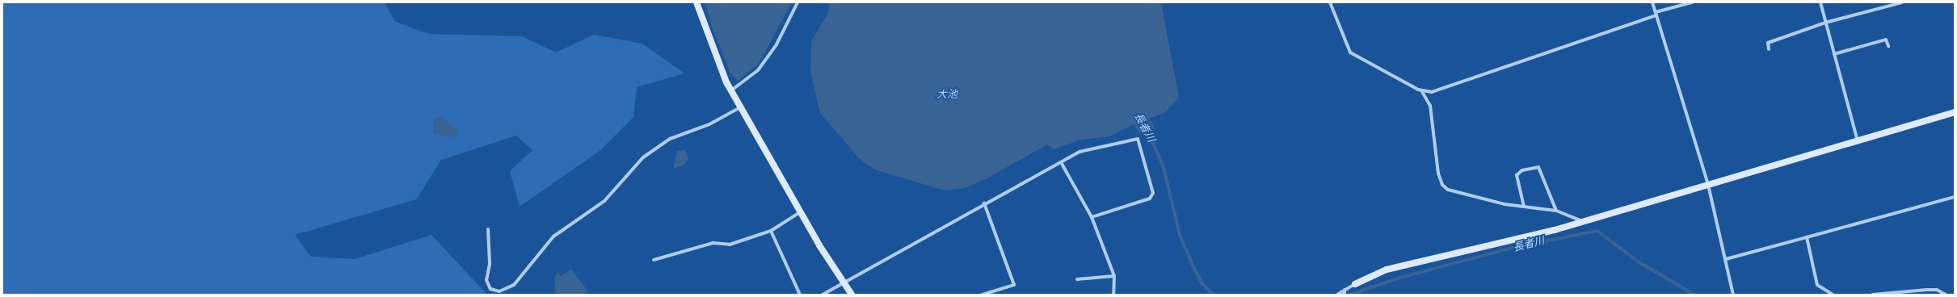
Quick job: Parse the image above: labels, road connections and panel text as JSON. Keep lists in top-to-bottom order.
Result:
{
  "water": ["大池", "長者川"]
}
